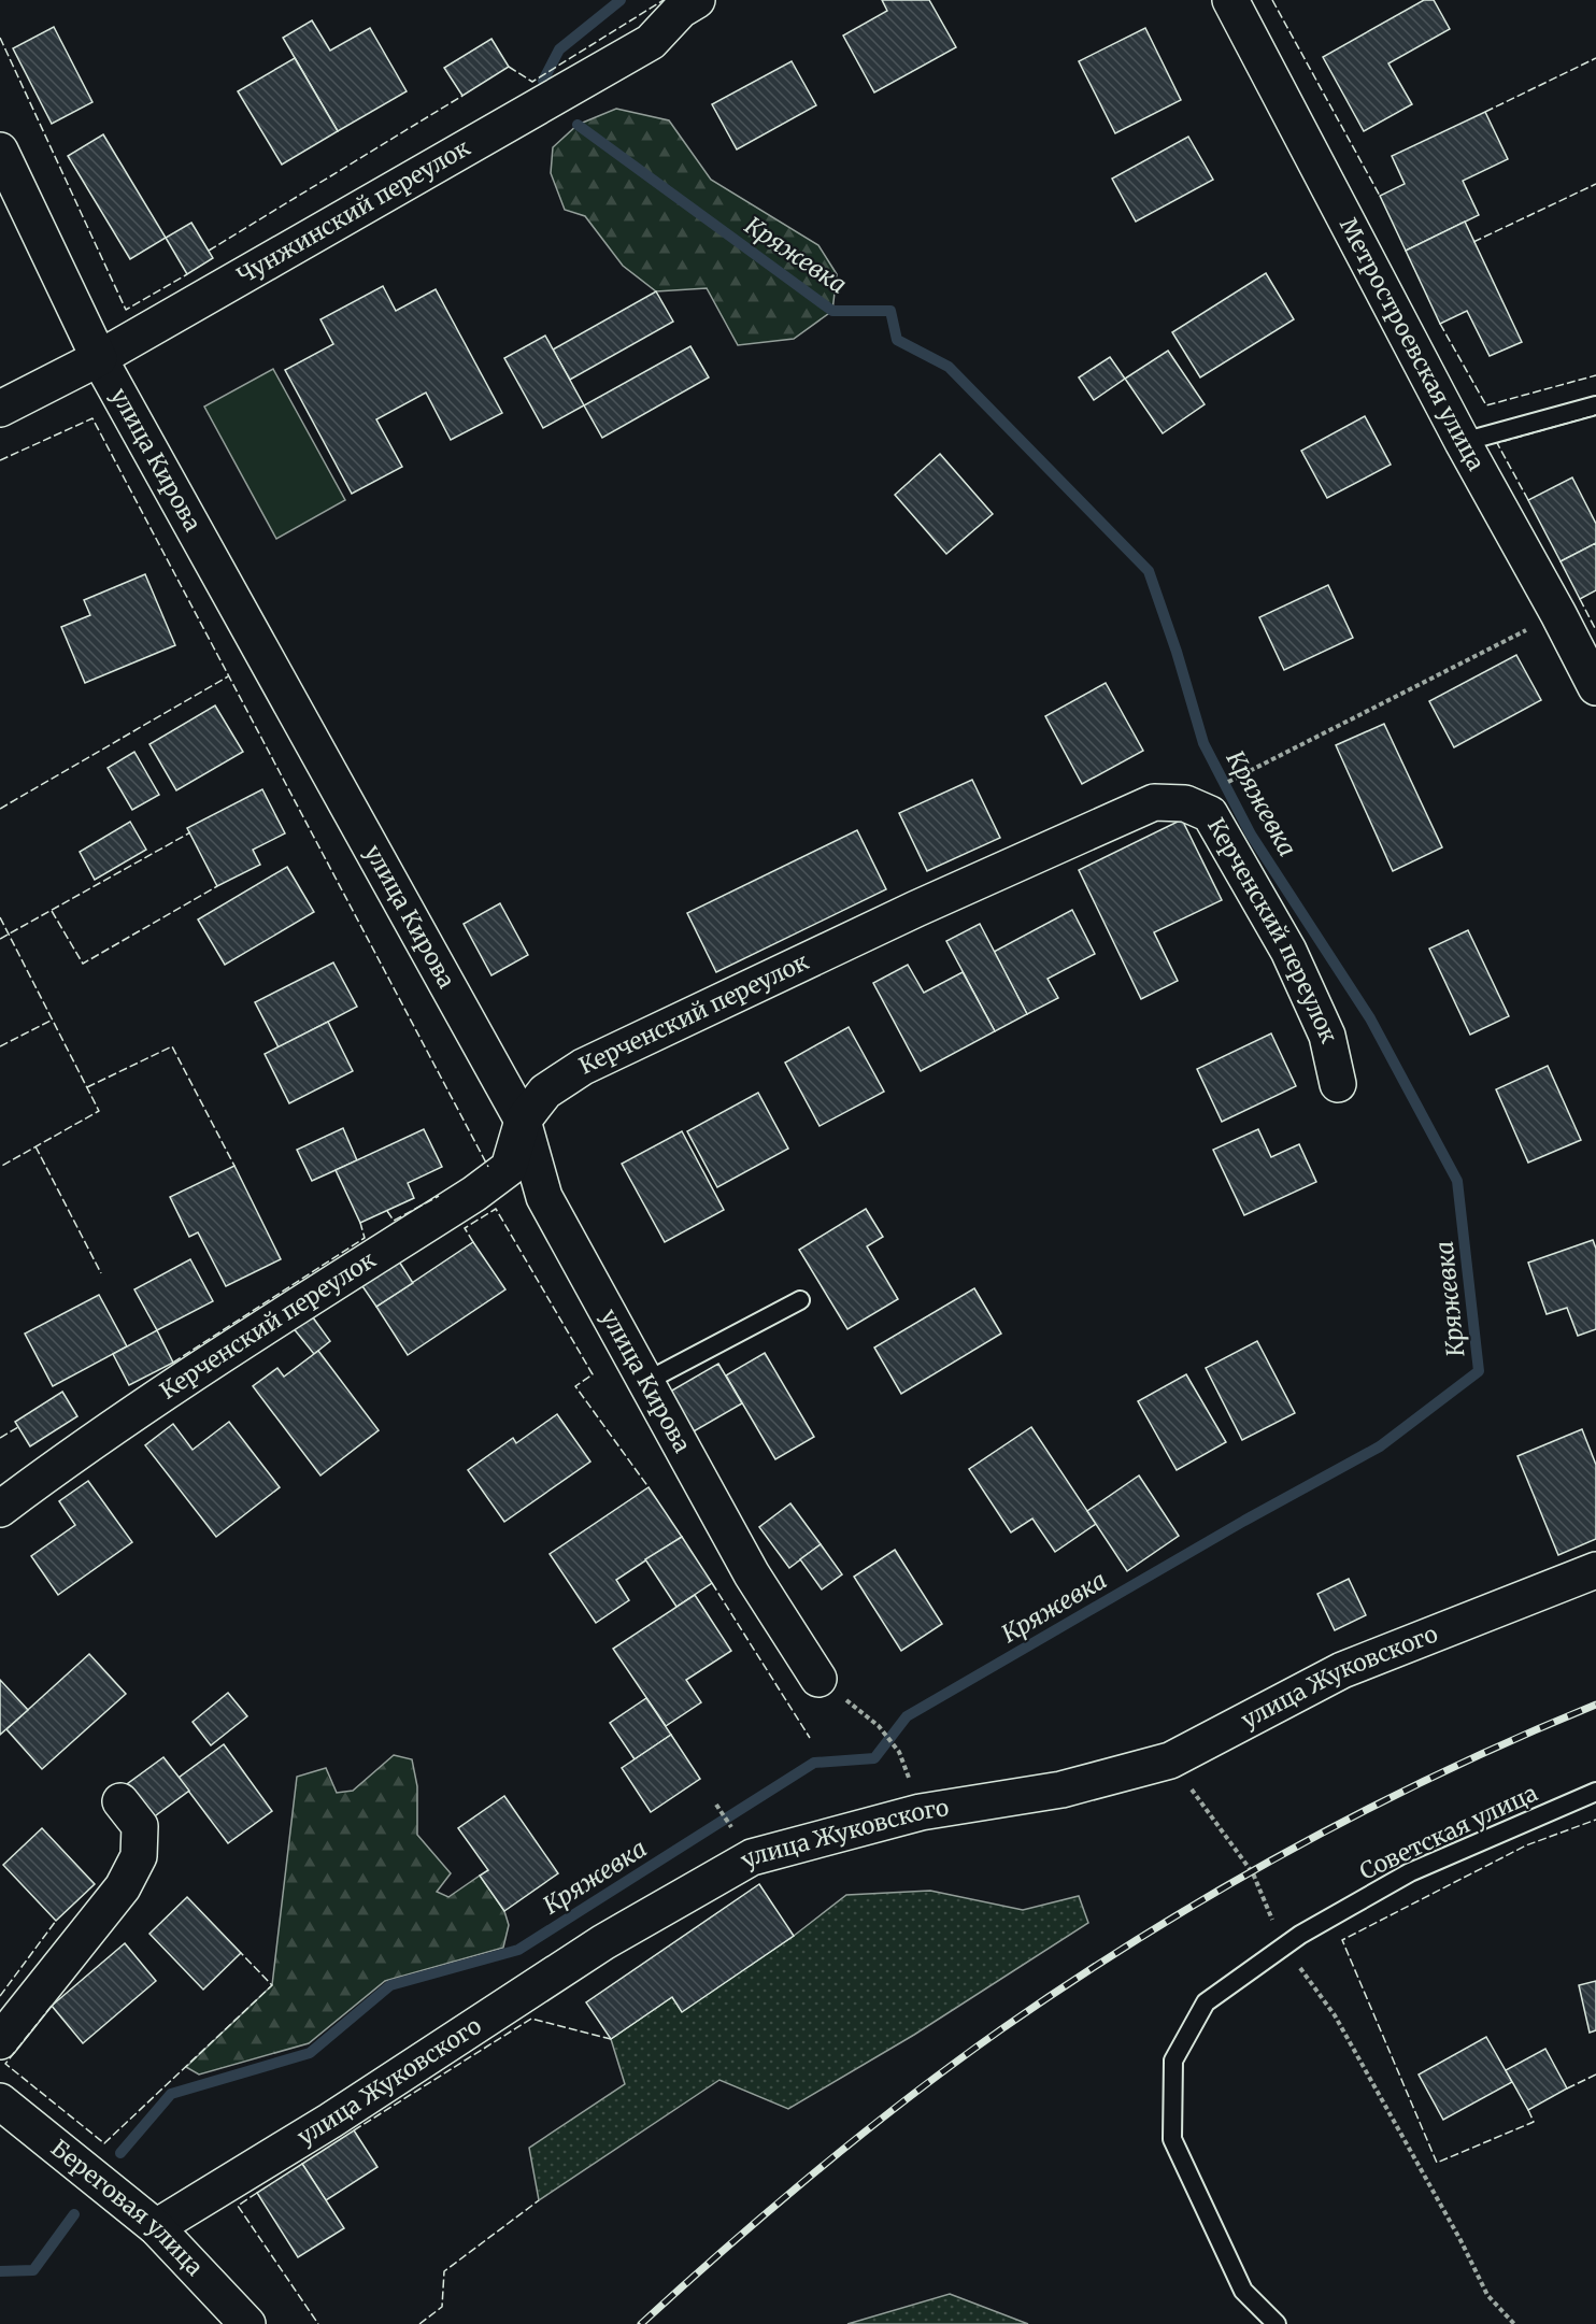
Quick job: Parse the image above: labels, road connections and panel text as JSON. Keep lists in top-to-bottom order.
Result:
{
  "streets": {
    "street": [
      "Чунжинский переулок",
      "Метростроевская улица",
      "улица Кирова",
      "Керченский переулок",
      "улица Жуковского",
      "Береговая улица"
    ],
    "lane": ["Советская улица"]
  },
  "crossings": [
    ["Чунжинский переулок", "улица Кирова"],
    ["улица Кирова", "Керченский переулок"],
    ["улица Жуковского", "Береговая улица"]
  ],
  "water": ["Кряжевка"]
}
